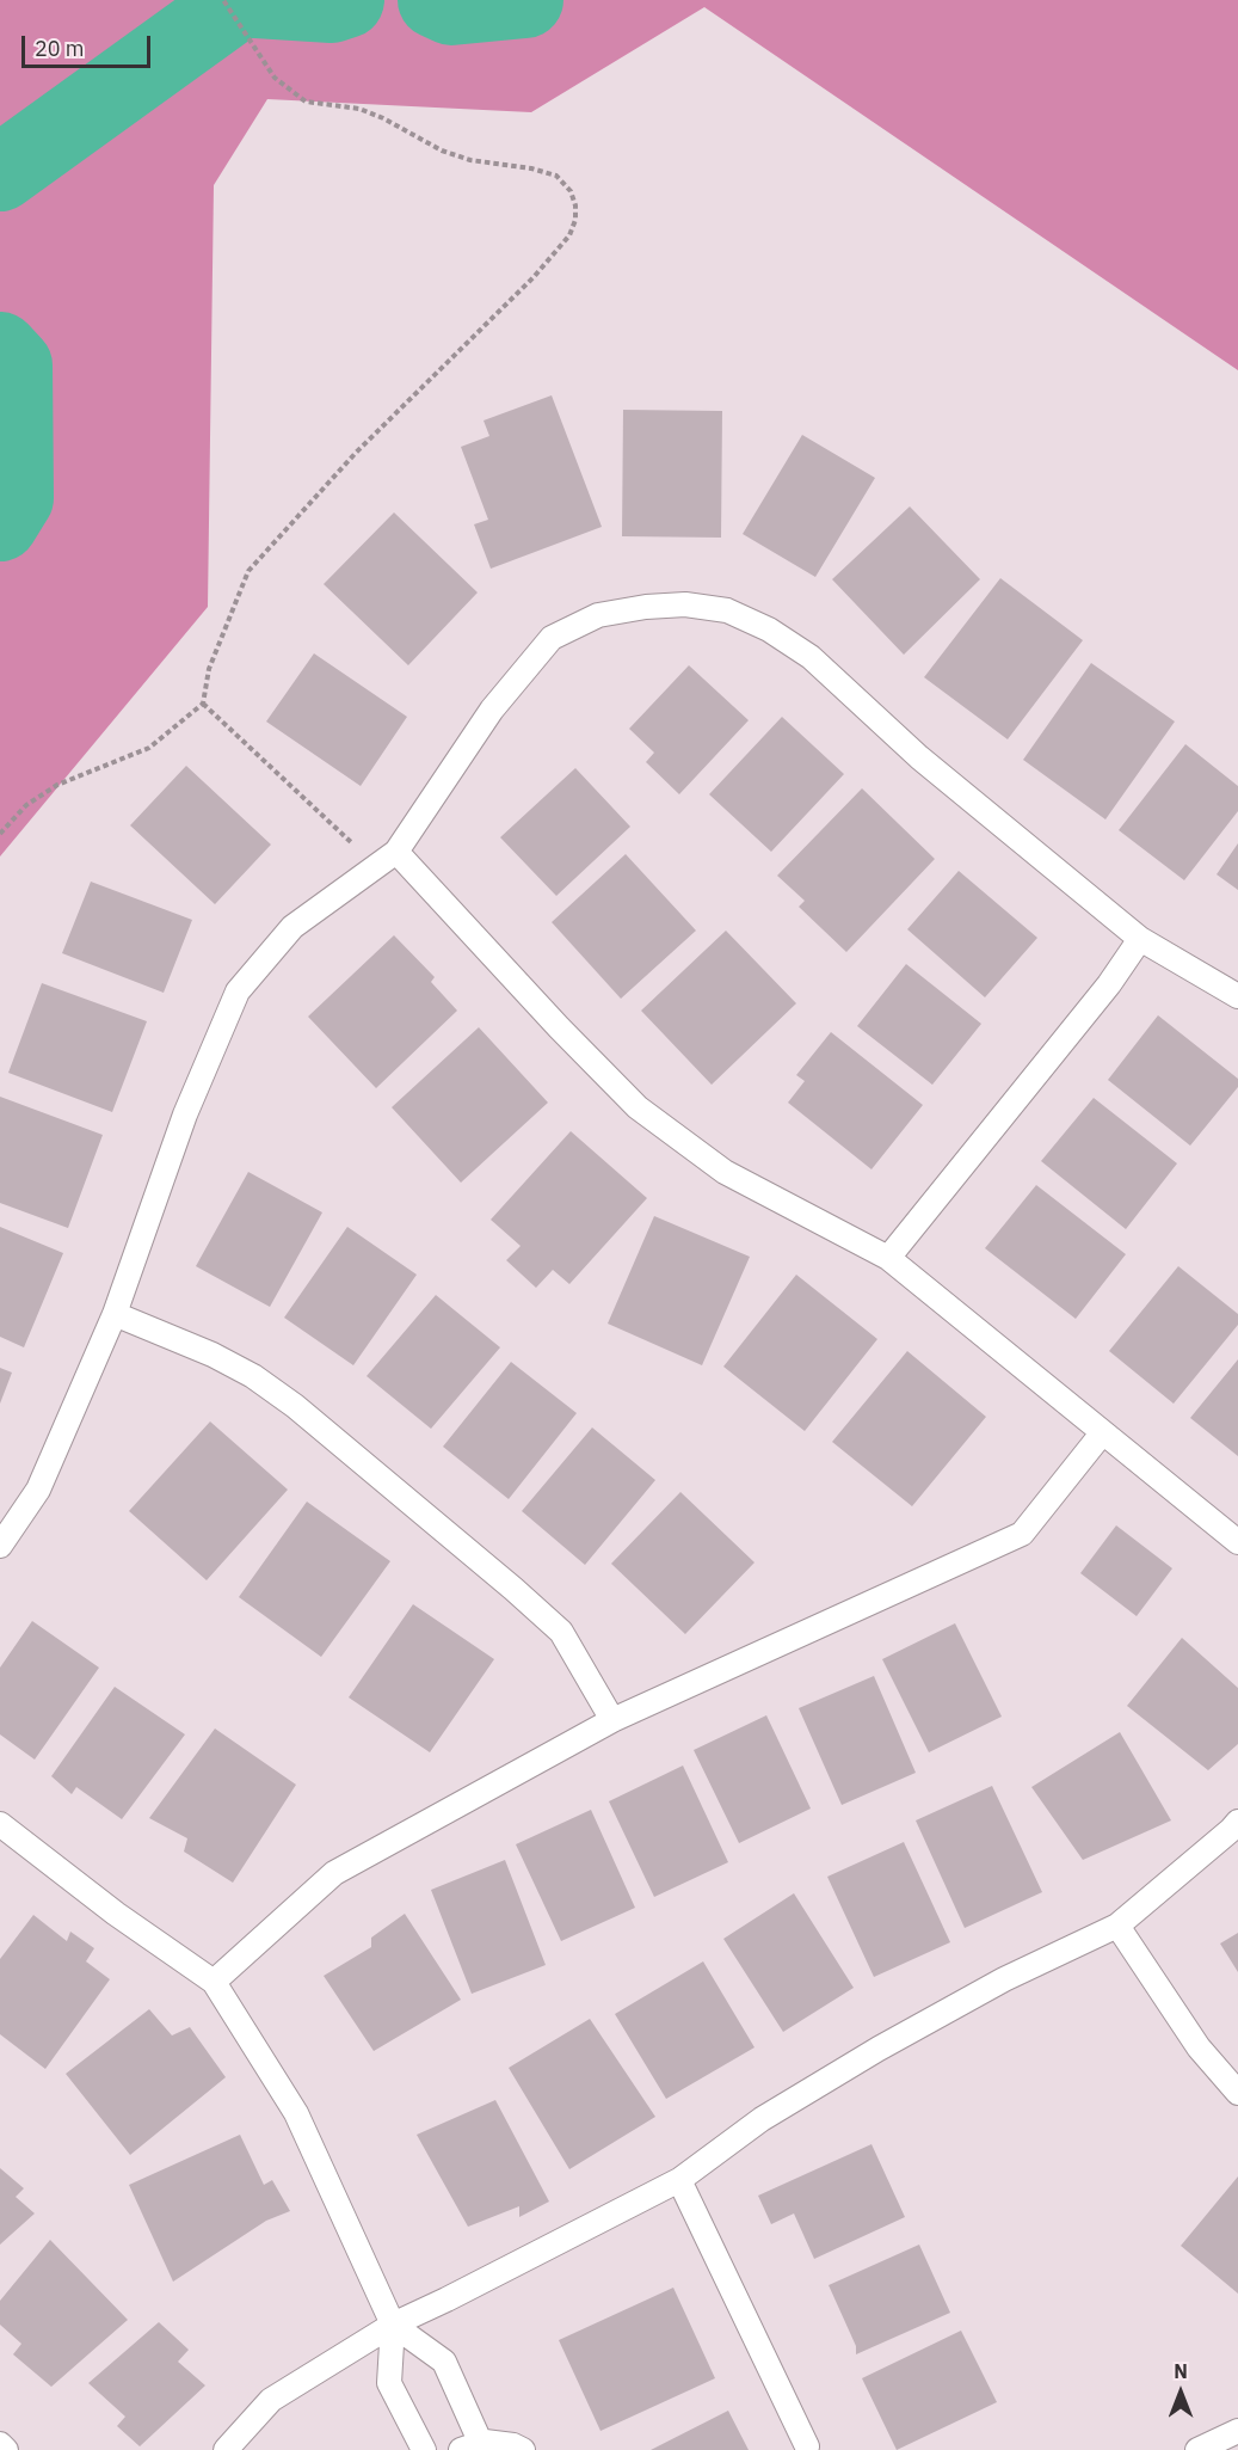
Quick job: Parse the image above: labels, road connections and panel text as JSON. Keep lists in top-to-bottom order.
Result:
{
  "scale_bar": "20 m",
  "north": "top"
}
